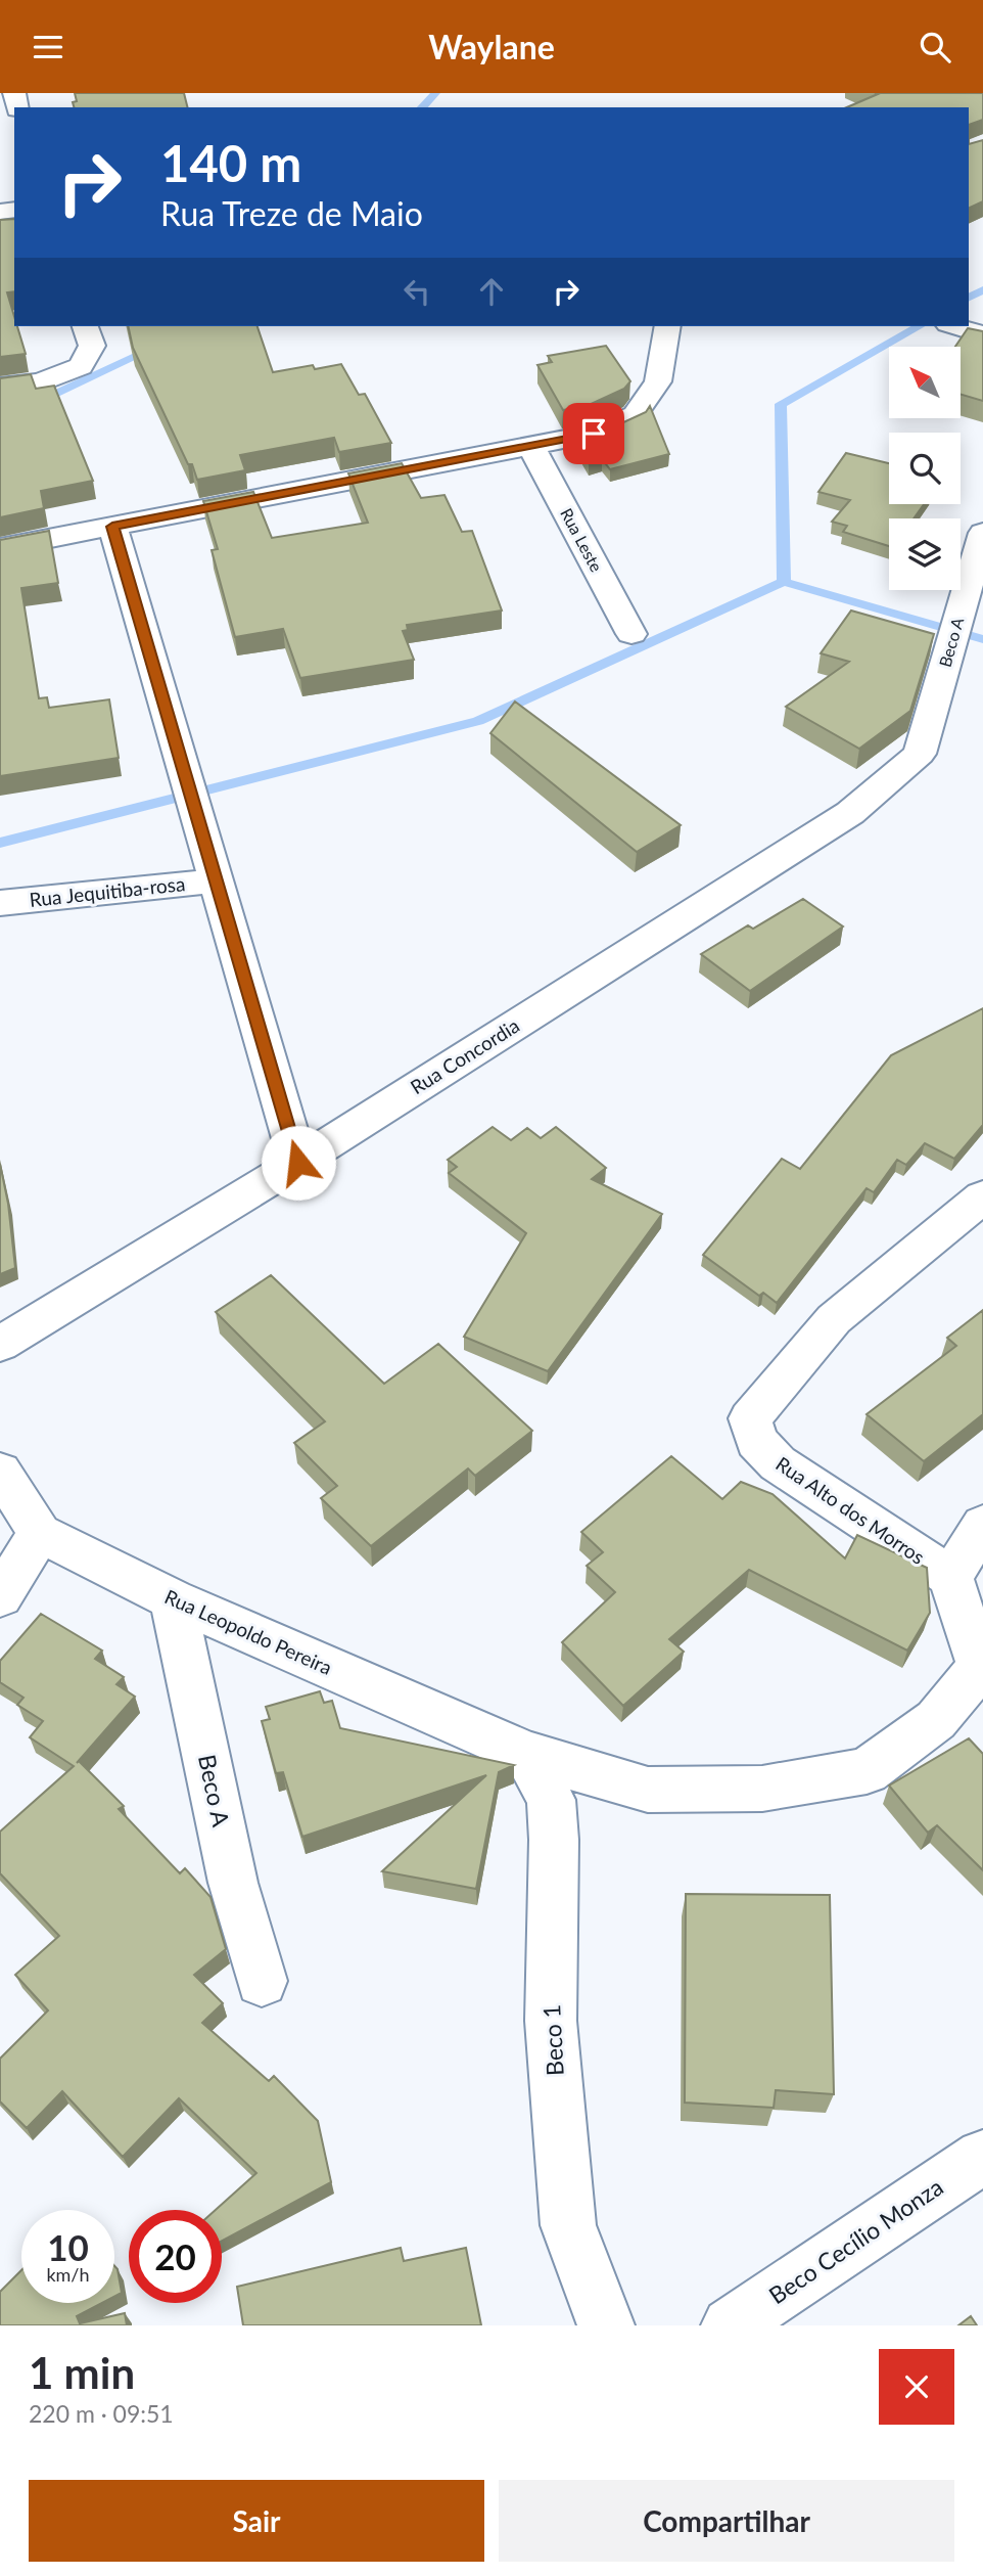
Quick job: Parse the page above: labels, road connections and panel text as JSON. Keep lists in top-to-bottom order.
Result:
{
  "streets": {
    "street": [
      "Rua Leste",
      "Beco A",
      "Rua Jequitiba-rosa",
      "Rua Concordia",
      "Rua Alto dos Morros",
      "Rua Leopoldo Pereira",
      "Beco 1",
      "Beco Cecílio Monza"
    ]
  },
  "crossings": [
    ["Beco A", "Rua Concordia"],
    ["Beco A", "Rua Leopoldo Pereira"],
    ["Rua Alto dos Morros", "Rua Leopoldo Pereira"],
    ["Rua Leopoldo Pereira", "Beco 1"]
  ],
  "north": "top left",
  "page": {
    "header": "Waylane",
    "turn": ["140 m", "Rua Treze de Maio"],
    "speed": "10 km/h",
    "limit": "20",
    "heading": ["1 min", "220 m · 09:51"],
    "buttons": ["Sair", "Compartilhar"]
  }
}
